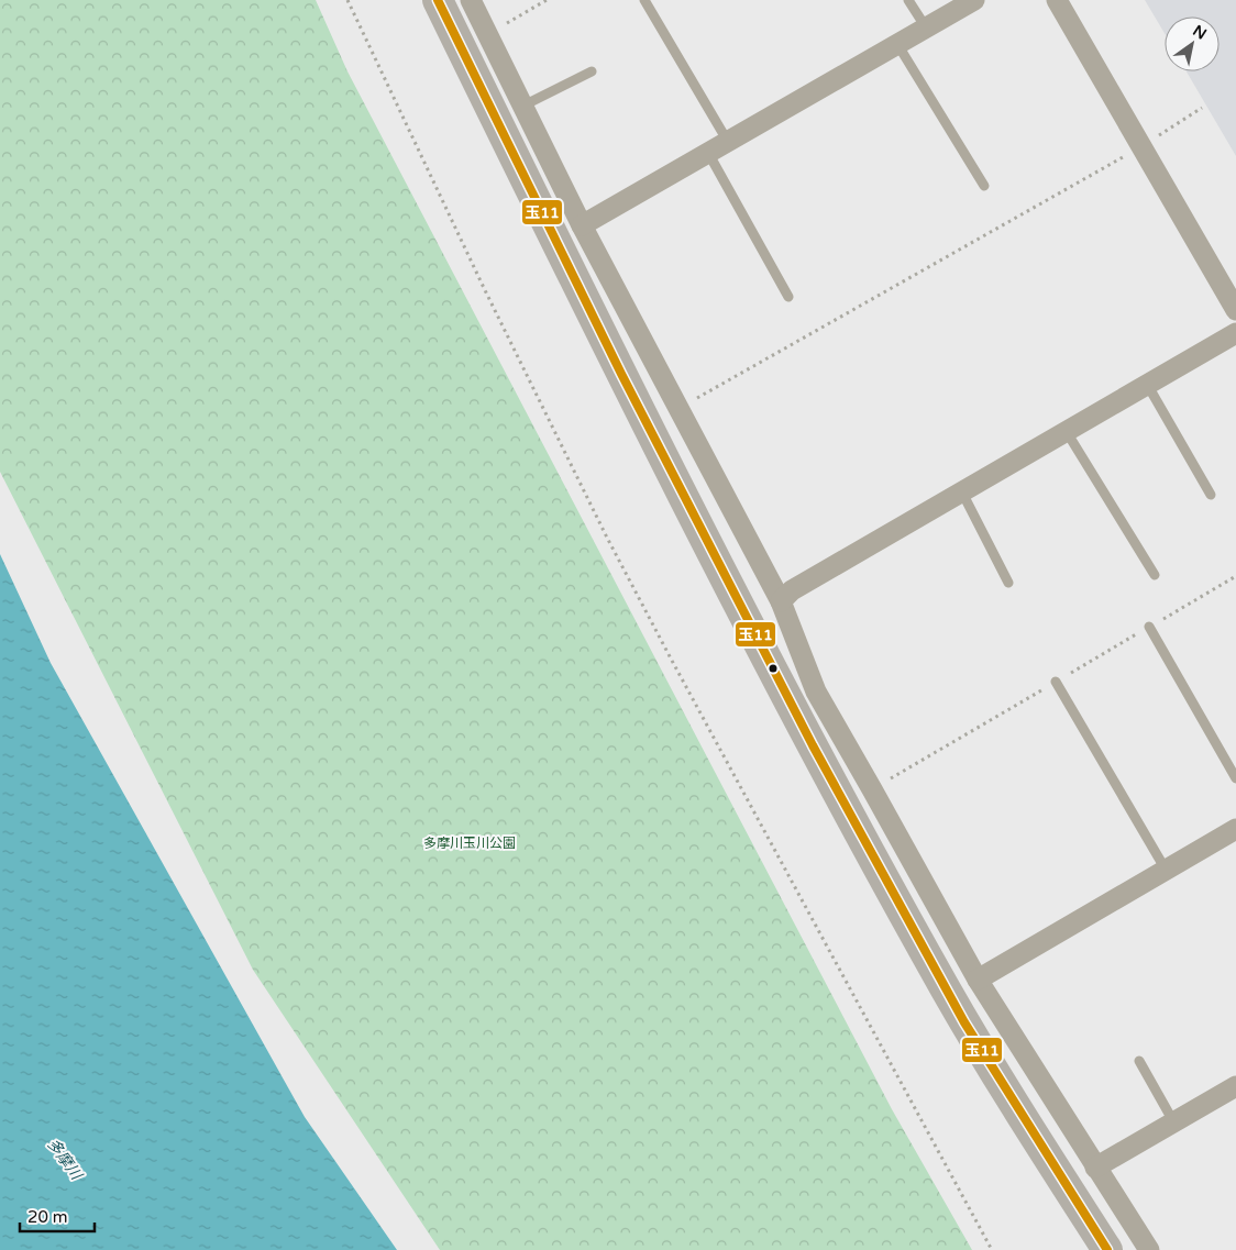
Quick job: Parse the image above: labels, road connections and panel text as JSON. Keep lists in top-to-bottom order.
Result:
{
  "water": ["多摩川"],
  "parks": ["多摩川玉川公園"],
  "lines": ["transit line 玉11"],
  "scale_bar": "20 m",
  "north": "top right"
}
